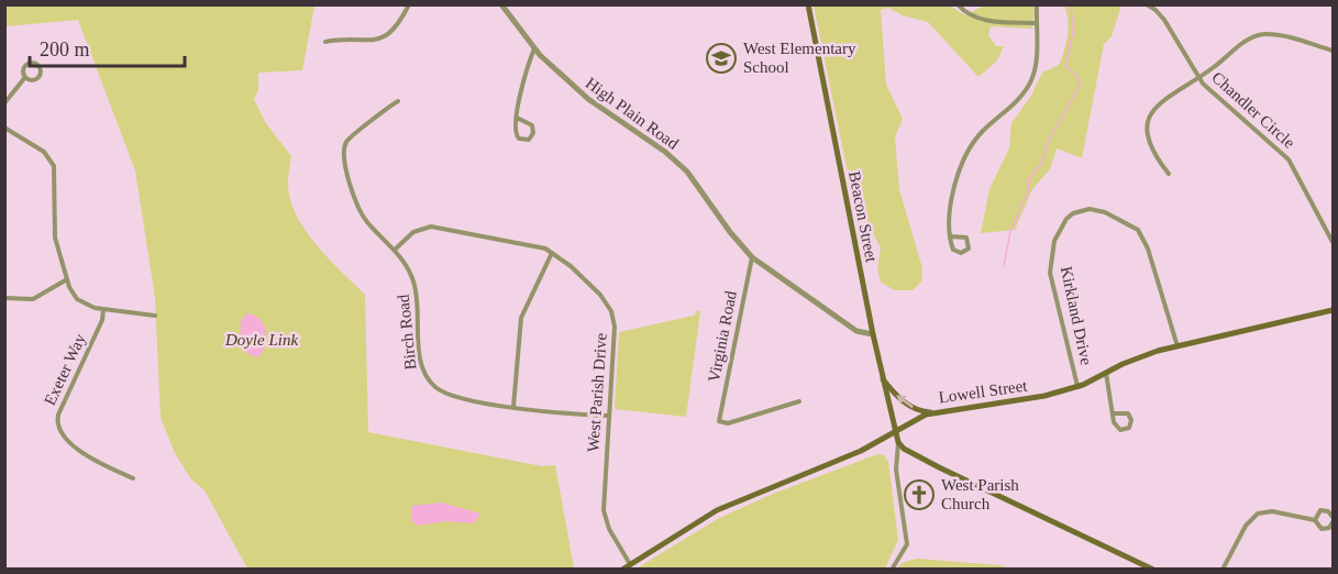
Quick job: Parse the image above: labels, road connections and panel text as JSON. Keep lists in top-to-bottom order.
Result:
{
  "streets": {
    "main road": ["Beacon Street", "Lowell Street"],
    "street": [
      "Chandler Circle",
      "High Plain Road",
      "Kirkland Drive",
      "Birch Road",
      "Virginia Road",
      "Exeter Way",
      "West Parish Drive"
    ]
  },
  "crossings": [
    ["High Plain Road", "Beacon Street"],
    ["High Plain Road", "Virginia Road"],
    ["Beacon Street", "Lowell Street"],
    ["Kirkland Drive", "Lowell Street"],
    ["Birch Road", "West Parish Drive"],
    ["Lowell Street", "West Parish Drive"]
  ],
  "parks": ["Doyle Link"],
  "places": {
    "school or university": ["West Elementary School"],
    "church": ["West Parish Church"]
  },
  "scale_bar": "200 m"
}
